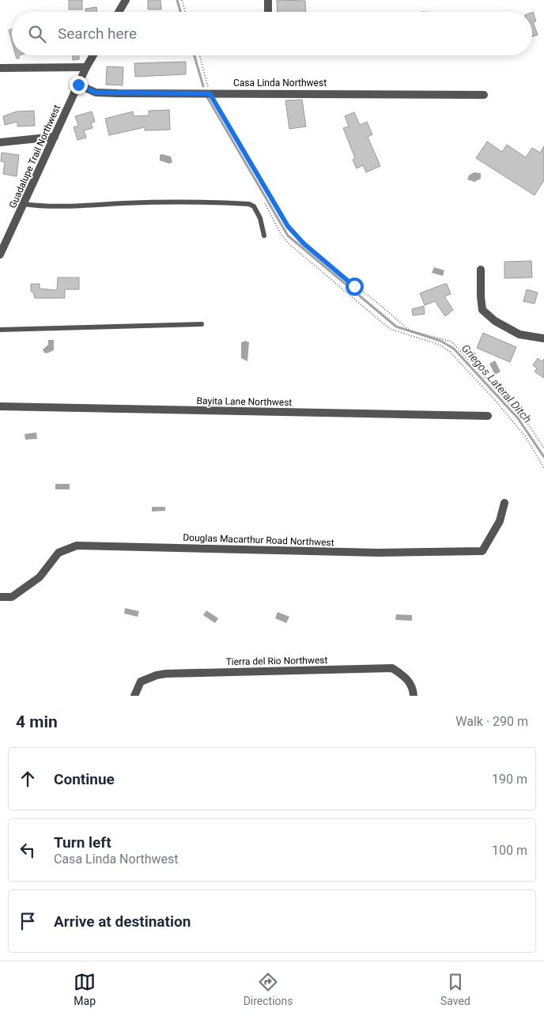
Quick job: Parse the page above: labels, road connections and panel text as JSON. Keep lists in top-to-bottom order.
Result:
{
  "streets": {
    "street": [
      "Casa Linda Northwest",
      "Guadalupe Trail Northwest",
      "Bayita Lane Northwest",
      "Douglas Macarthur Road Northwest",
      "Tierra del Rio Northwest"
    ]
  },
  "crossings": [
    ["Casa Linda Northwest", "Guadalupe Trail Northwest"]
  ],
  "water": ["Griegos Lateral Ditch"],
  "page": {
    "search": "Search here",
    "heading": ["4 min", "Walk · 290 m"],
    "list": [
      ["Continue", "190 m"],
      ["Turn left", "Casa Linda Northwest", "100 m"],
      "Arrive at destination"
    ],
    "nav": ["Map", "Directions", "Saved"]
  }
}
